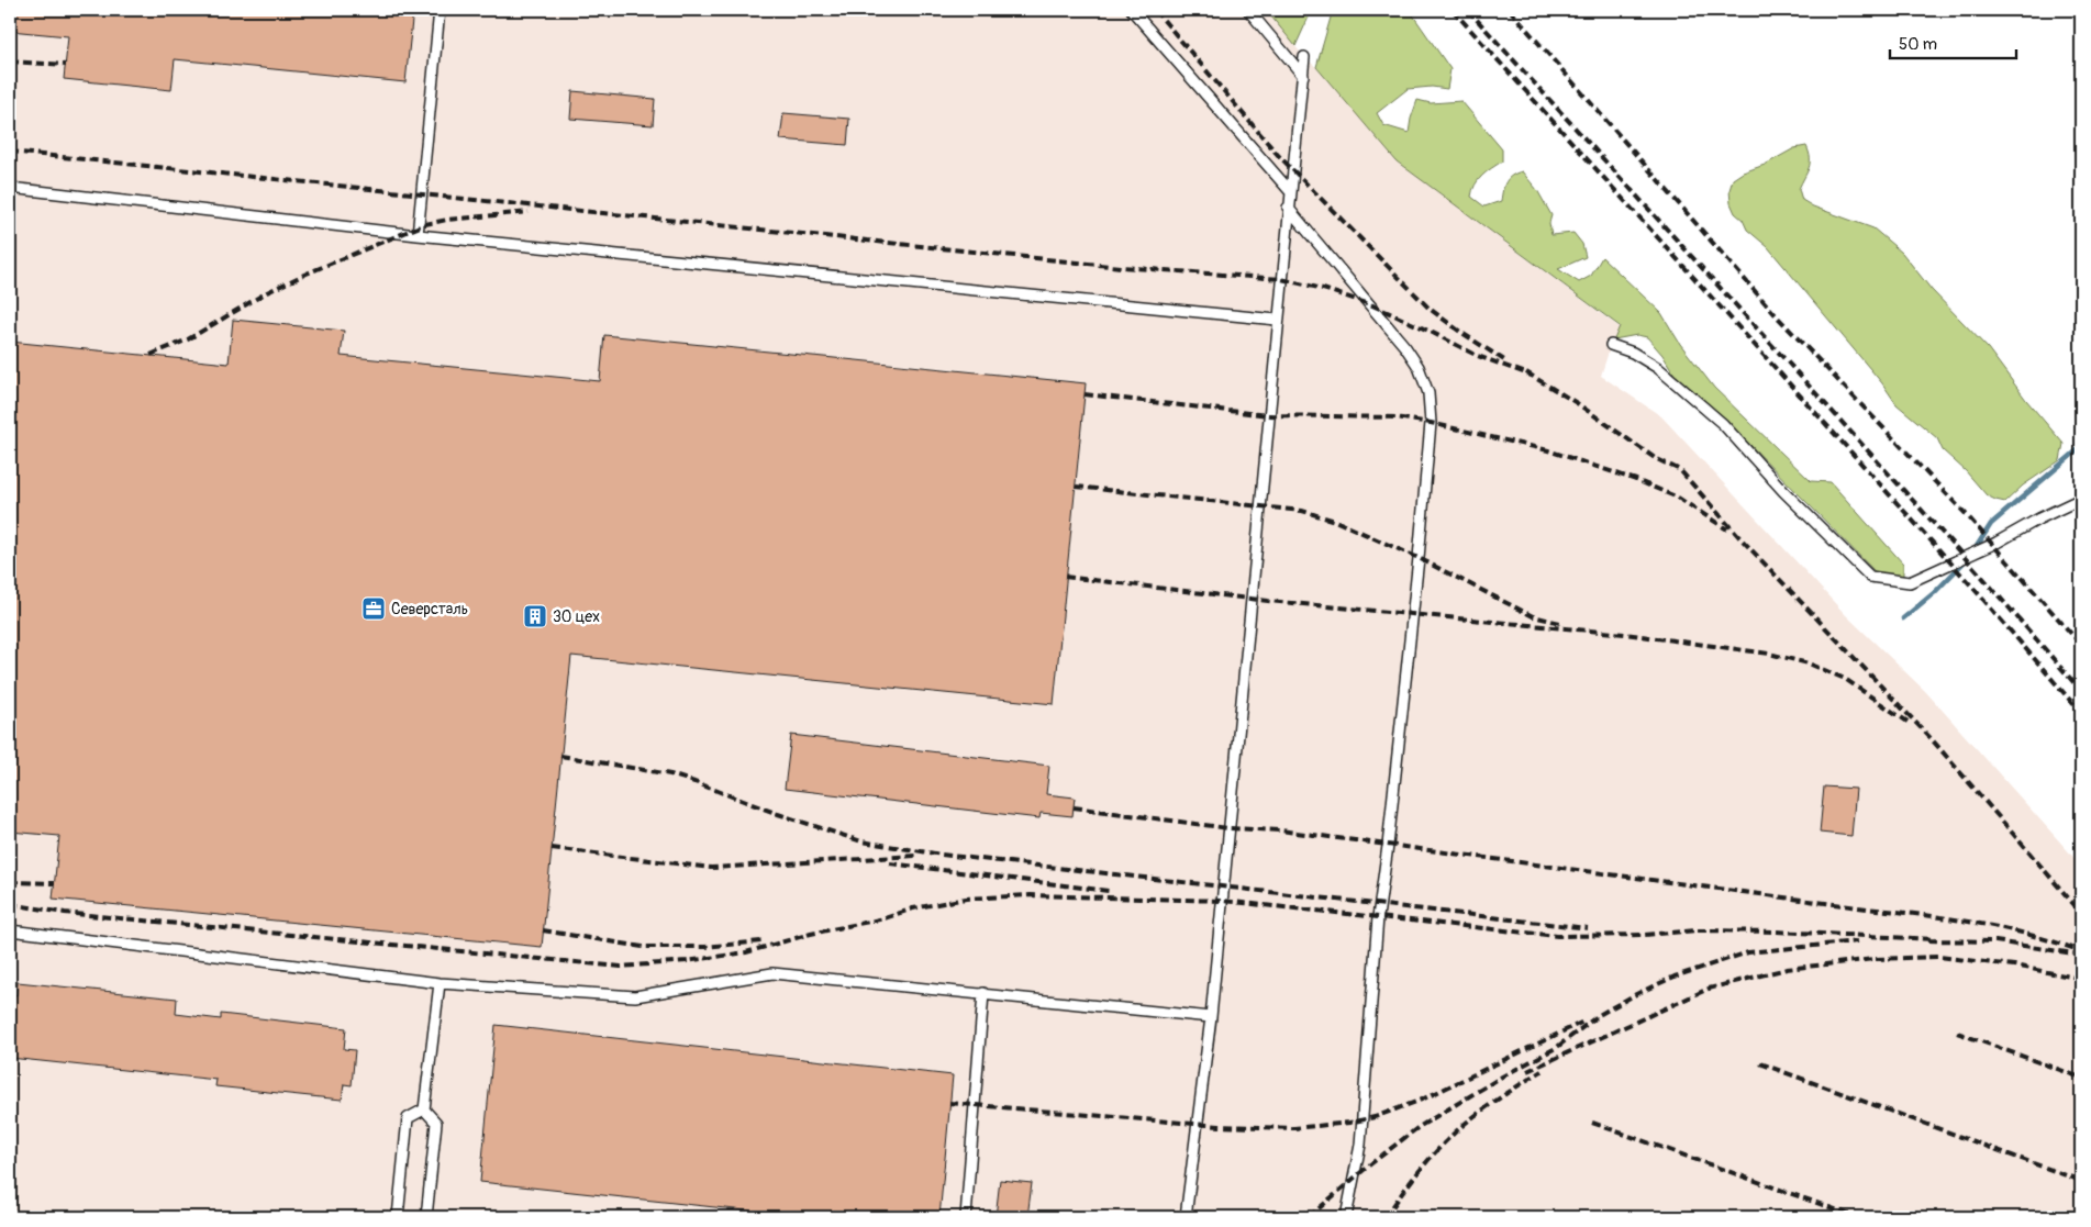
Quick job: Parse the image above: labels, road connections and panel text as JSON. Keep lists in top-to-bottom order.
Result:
{
  "places": {
    "office": ["Северсталь"],
    "building": ["30 цех"]
  },
  "scale_bar": "50 m"
}
